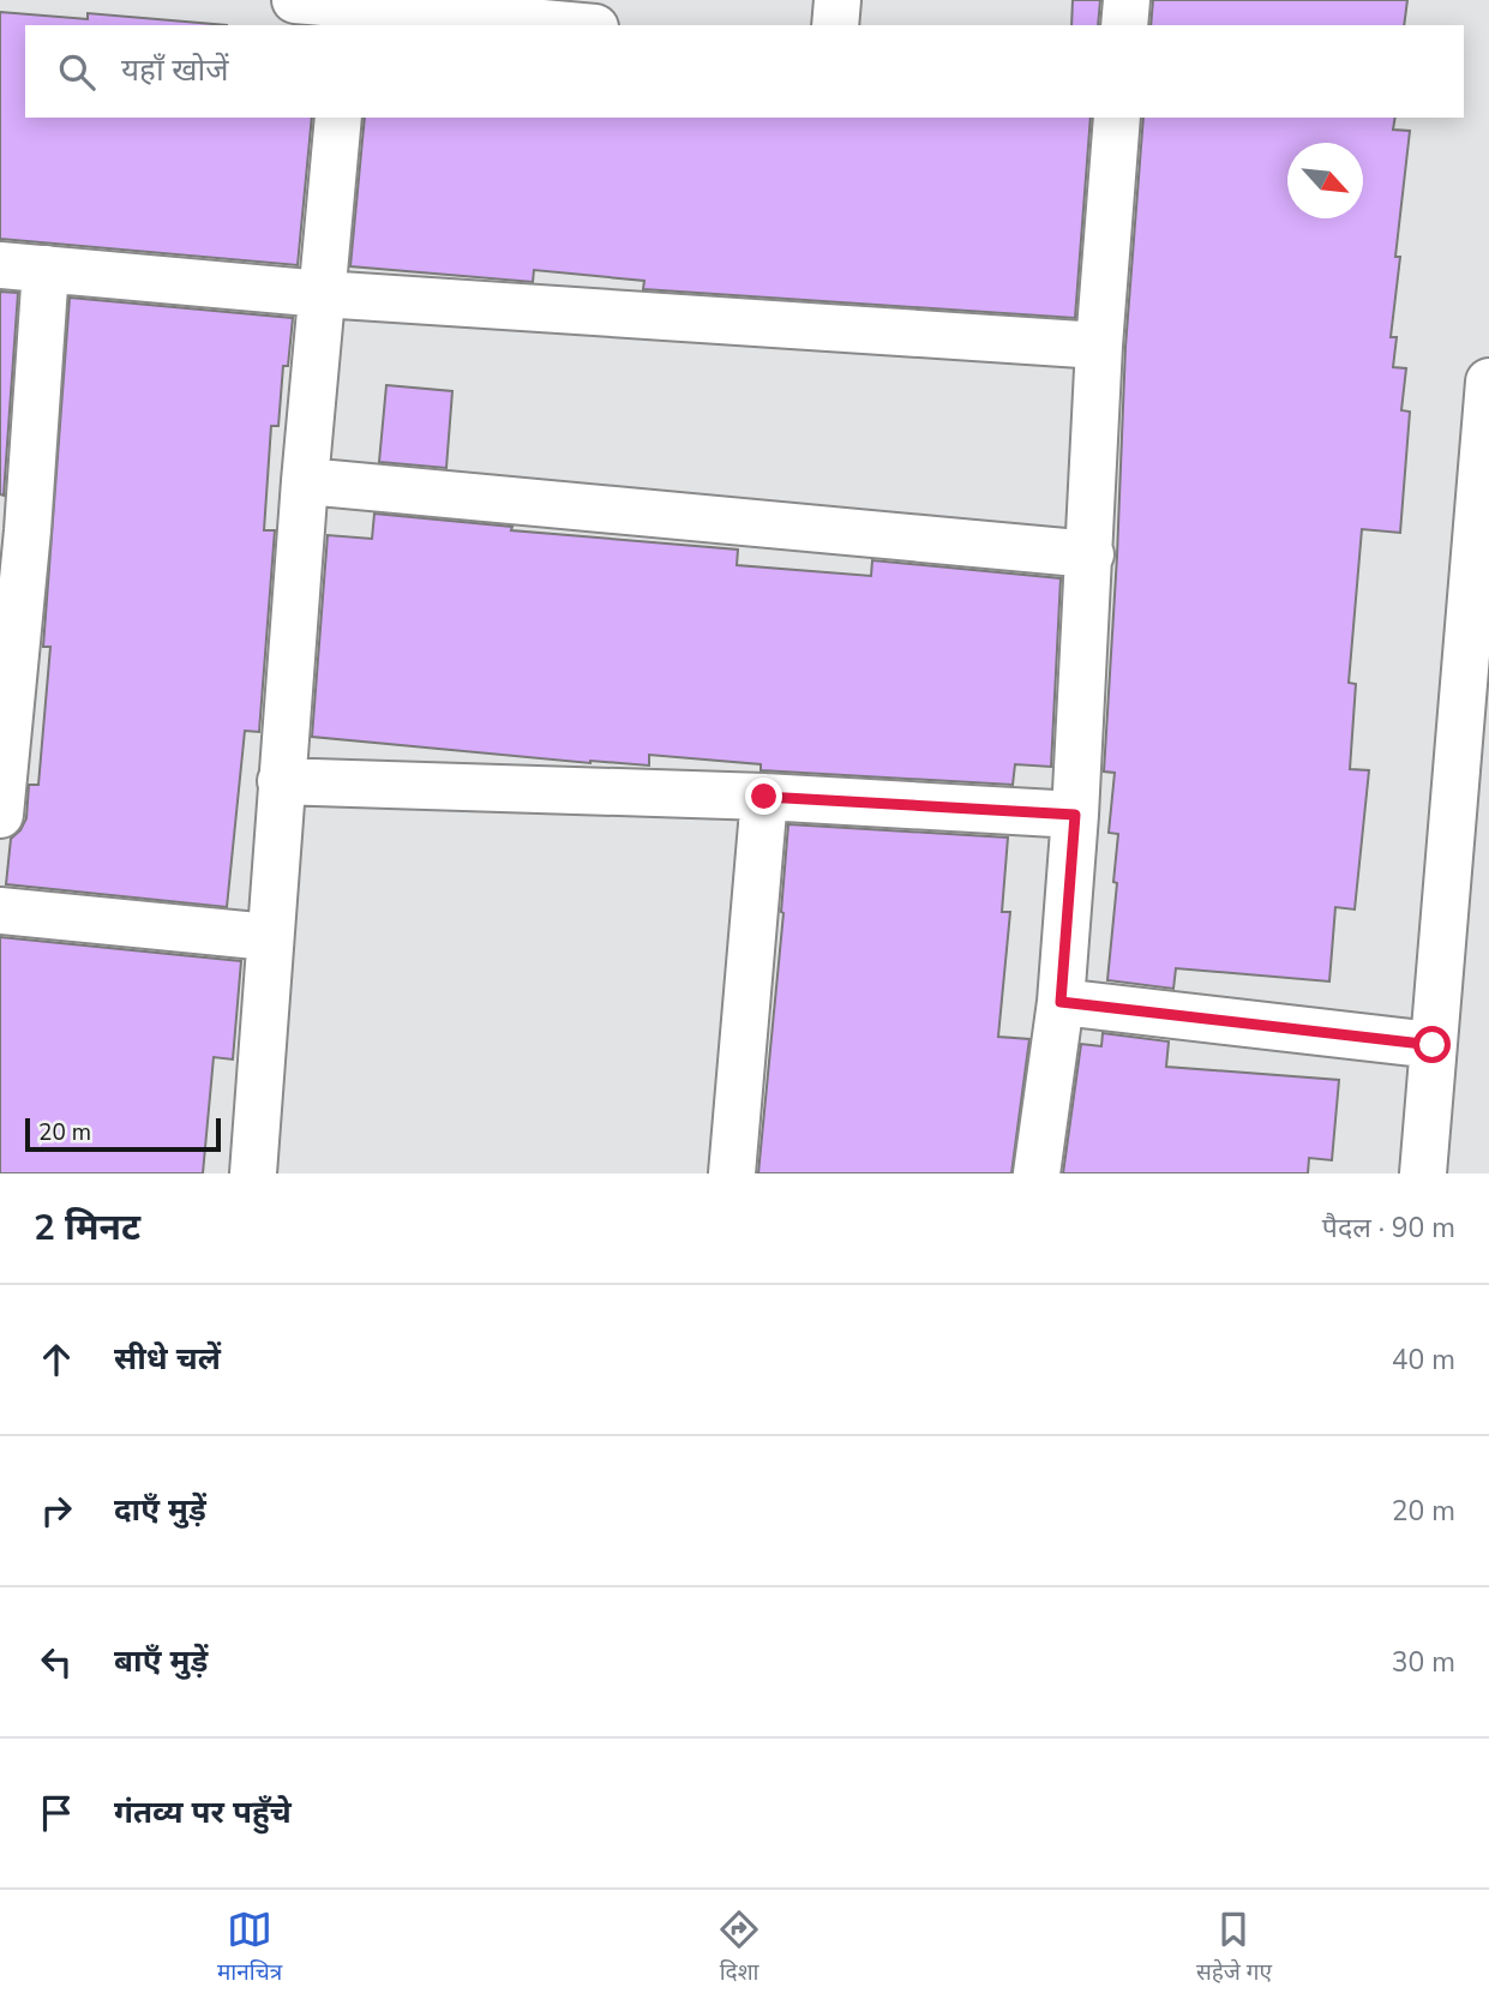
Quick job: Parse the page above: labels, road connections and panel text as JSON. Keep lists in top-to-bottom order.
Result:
{
  "scale_bar": "20 m",
  "north": "bottom right",
  "page": {
    "search": "यहाँ खोजें",
    "scale": "20 m",
    "heading": ["2 मिनट", "पैदल · 90 m"],
    "list": [
      ["सीधे चलें", "40 m"],
      ["दाएँ मुड़ें", "20 m"],
      ["बाएँ मुड़ें", "30 m"],
      "गंतव्य पर पहुँचे"
    ],
    "nav": ["मानचित्र", "दिशा", "सहेजे गए"]
  }
}
